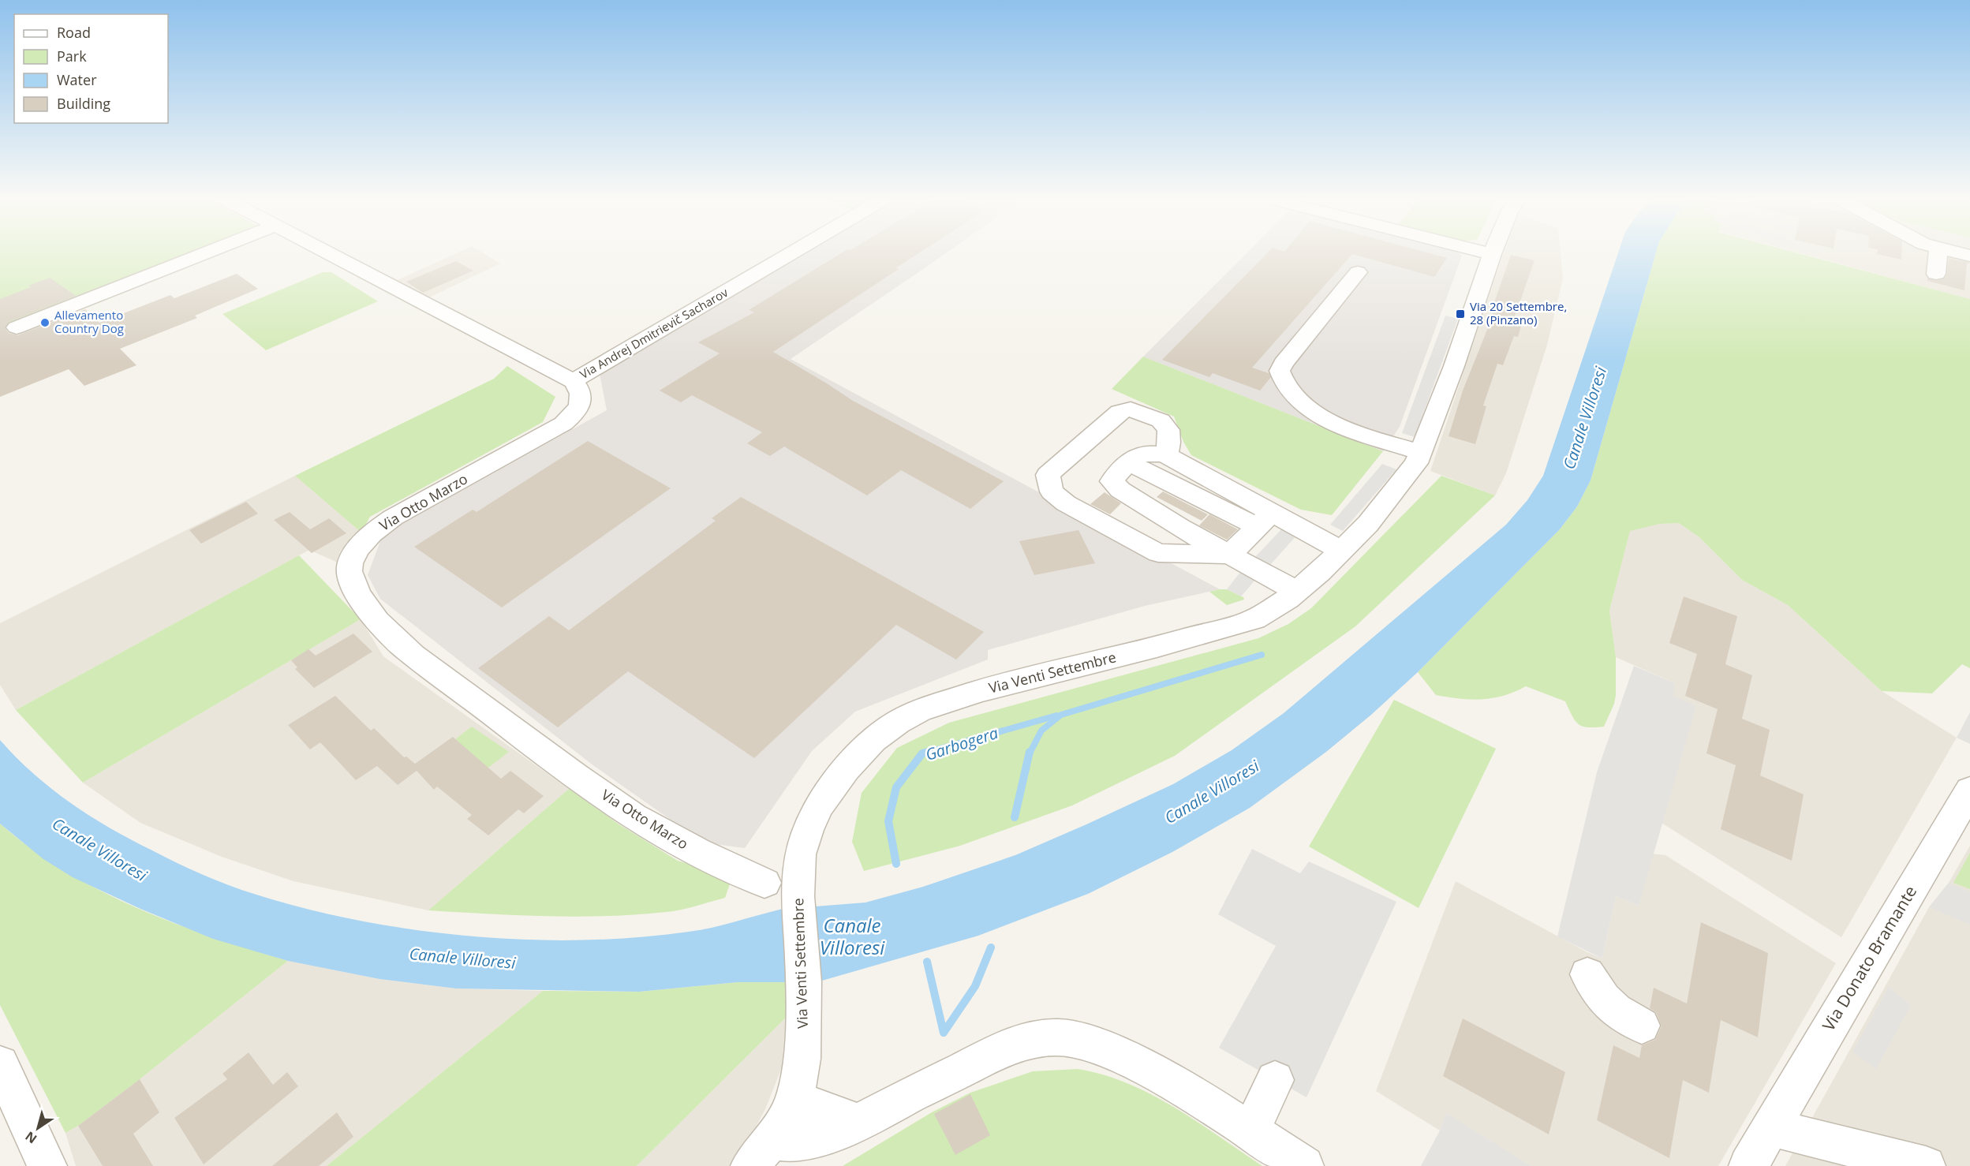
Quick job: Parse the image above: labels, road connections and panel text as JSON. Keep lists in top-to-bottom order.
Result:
{
  "streets": {
    "street": [
      "Via Andrej Dmitrievič Sacharov",
      "Via Otto Marzo",
      "Via Venti Settembre",
      "Via Donato Bramante"
    ]
  },
  "crossings": [
    ["Via Andrej Dmitrievič Sacharov", "Via Otto Marzo"]
  ],
  "water": ["Canale Villoresi", "Garbogera"],
  "places": {
    "transit": ["Via 20 Settembre, 28 (Pinzano)"],
    "other": ["Allevamento Country Dog"]
  },
  "legend": [
    "Road",
    "Park",
    "Water",
    "Building"
  ],
  "north": "bottom left"
}
